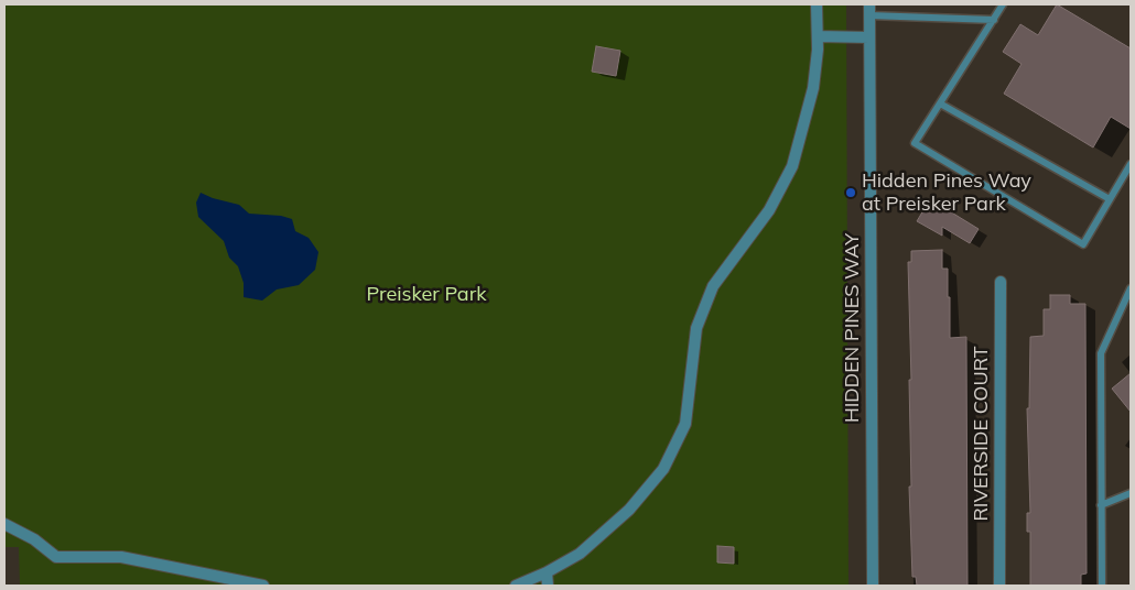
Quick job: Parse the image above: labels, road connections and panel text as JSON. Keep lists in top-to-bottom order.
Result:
{
  "streets": {
    "street": ["HIDDEN PINES WAY", "RIVERSIDE COURT"]
  },
  "parks": ["Preisker Park"],
  "places": ["Hidden Pines Way at Preisker Park"]
}
